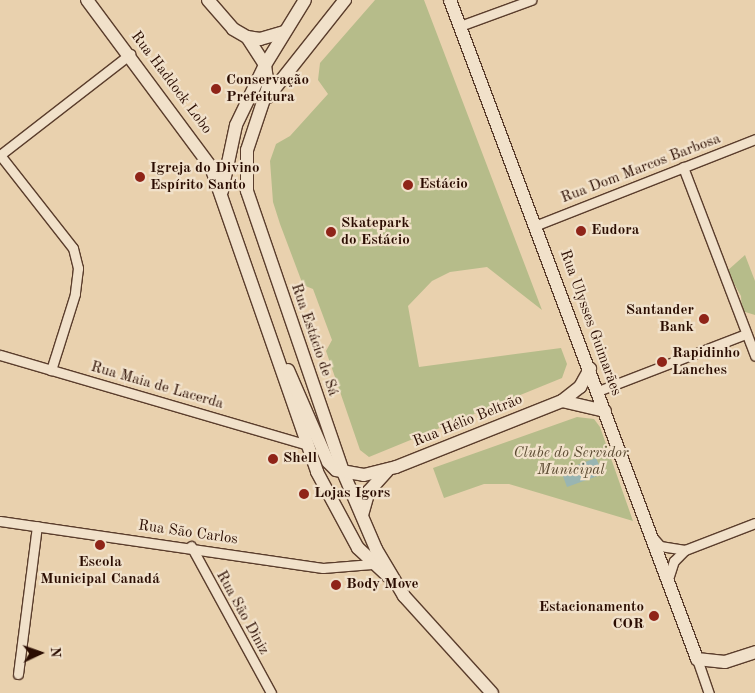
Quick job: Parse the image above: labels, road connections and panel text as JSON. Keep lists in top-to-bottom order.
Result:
{
  "streets": {
    "main road": [
      "Rua Haddock Lobo",
      "Rua Ulysses Guimarães",
      "Rua Estácio de Sá",
      "Rua Hélio Beltrão"
    ],
    "street": [
      "Rua Dom Marcos Barbosa",
      "Rua Maia de Lacerda",
      "Rua São Carlos",
      "Rua São Diniz"
    ]
  },
  "crossings": [
    ["Rua Haddock Lobo", "Rua Estácio de Sá"],
    ["Rua Dom Marcos Barbosa", "Rua Ulysses Guimarães"],
    ["Rua Ulysses Guimarães", "Rua Hélio Beltrão"],
    ["Rua Estácio de Sá", "Rua Maia de Lacerda"],
    ["Rua Estácio de Sá", "Rua Hélio Beltrão"],
    ["Rua Estácio de Sá", "Rua São Carlos"],
    ["Rua São Carlos", "Rua São Diniz"]
  ],
  "parks": ["Clube do Servidor Municipal"],
  "places": [
    "Conservação Prefeitura",
    "Igreja do Divino Espírito Santo",
    "Estácio",
    "Eudora",
    "Skatepark do Estácio",
    "Santander Bank",
    "Rapidinho Lanches",
    "Shell",
    "Lojas Igors",
    "Escola Municipal Canadá",
    "Body Move",
    "Estacionamento COR"
  ],
  "north": "right"
}
